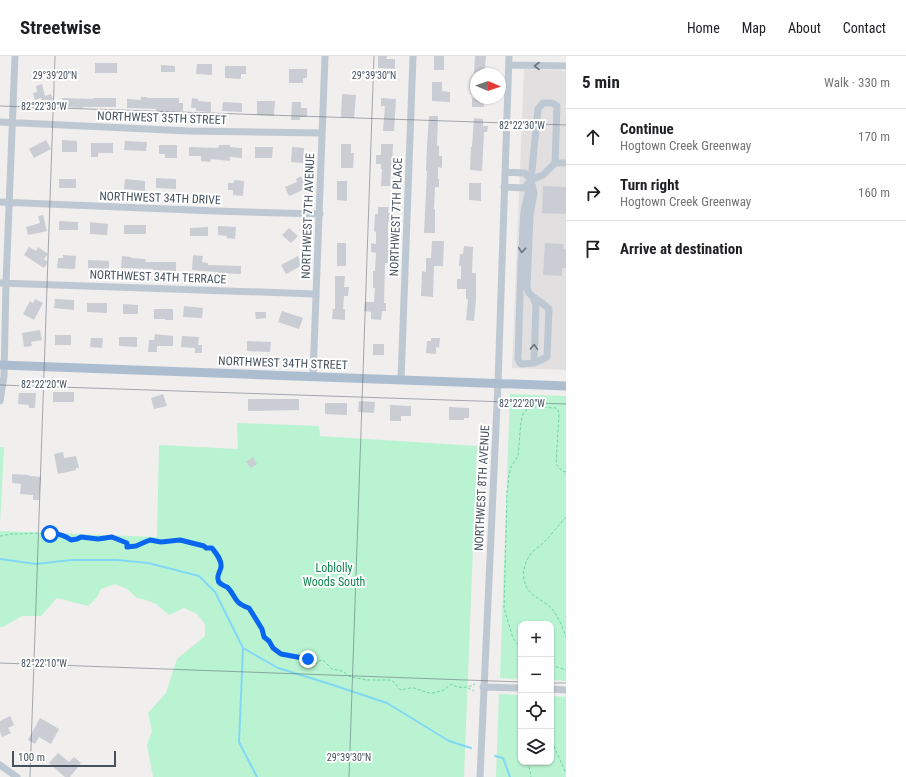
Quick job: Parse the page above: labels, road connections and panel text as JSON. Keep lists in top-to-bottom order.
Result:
{
  "streets": {
    "main road": ["NORTHWEST 34TH STREET"],
    "street": [
      "NORTHWEST 35TH STREET",
      "NORTHWEST 34TH DRIVE",
      "NORTHWEST 7TH AVENUE",
      "NORTHWEST 7TH PLACE",
      "NORTHWEST 34TH TERRACE",
      "NORTHWEST 8TH AVENUE"
    ]
  },
  "crossings": [
    ["NORTHWEST 35TH STREET", "NORTHWEST 7TH AVENUE"],
    ["NORTHWEST 34TH DRIVE", "NORTHWEST 7TH AVENUE"],
    ["NORTHWEST 7TH AVENUE", "NORTHWEST 34TH TERRACE"],
    ["NORTHWEST 7TH AVENUE", "NORTHWEST 34TH STREET"],
    ["NORTHWEST 7TH PLACE", "NORTHWEST 34TH STREET"],
    ["NORTHWEST 34TH STREET", "NORTHWEST 8TH AVENUE"]
  ],
  "parks": ["Loblolly Woods South"],
  "scale_bar": "100 m",
  "north": "right",
  "page": {
    "header": "Streetwise",
    "nav": [
      "Home",
      "Map",
      "About",
      "Contact"
    ],
    "heading": ["5 min", "Walk · 330 m"],
    "list": [
      ["Continue", "Hogtown Creek Greenway", "170 m"],
      ["Turn right", "Hogtown Creek Greenway", "160 m"],
      "Arrive at destination"
    ],
    "map_buttons": ["+", "−"],
    "scale": "100 m"
  },
  "coordinates": [
    "29°39'20\"N",
    "29°39'30\"N",
    "82°22'30\"W",
    "82°22'20\"W",
    "82°22'10\"W"
  ]
}
